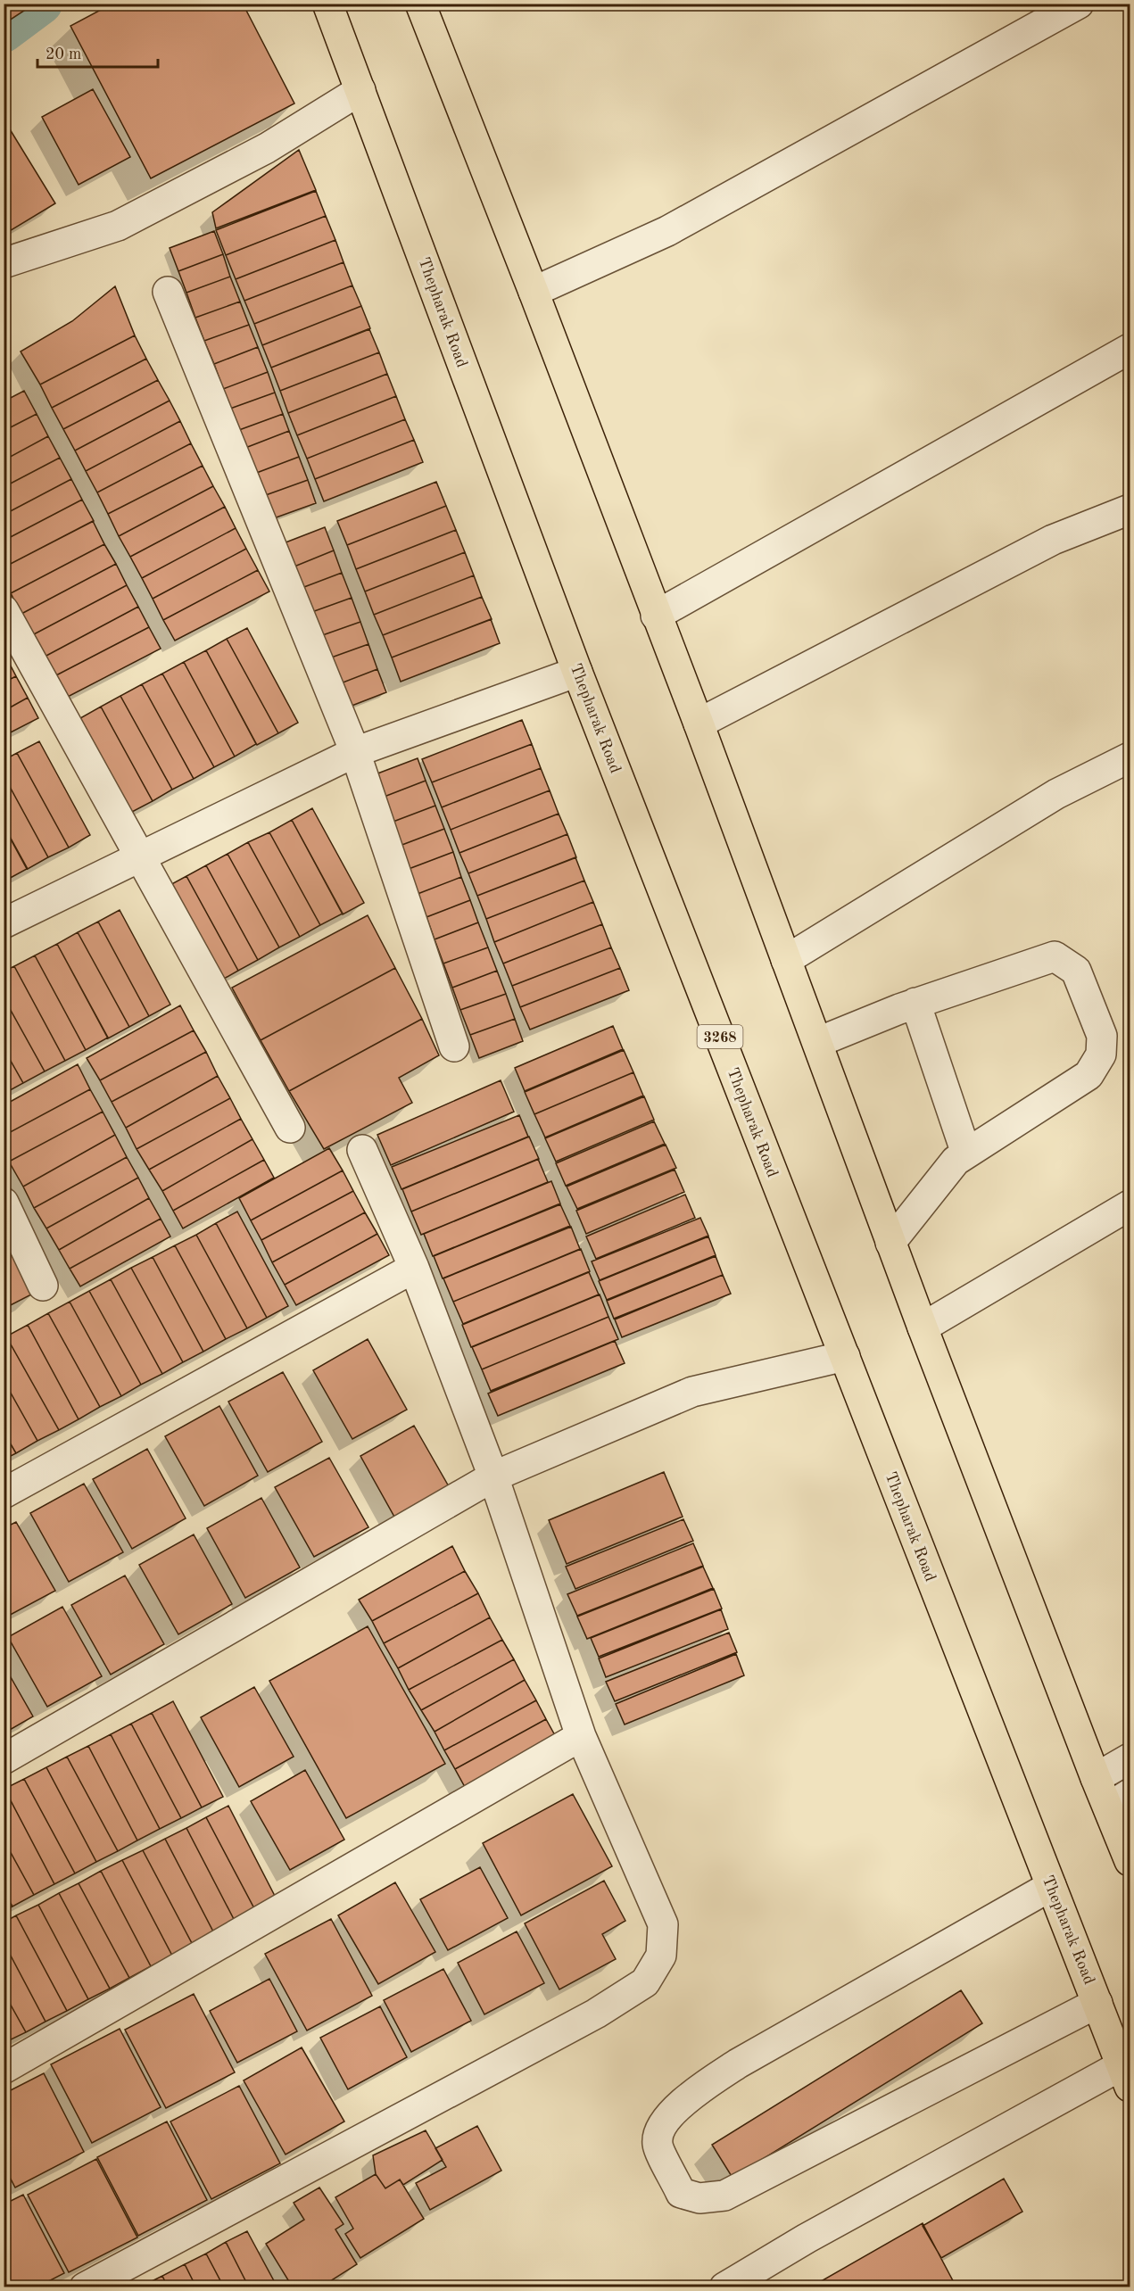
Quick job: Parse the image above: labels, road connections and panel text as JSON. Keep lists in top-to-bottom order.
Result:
{
  "streets": {
    "main road": ["Thepharak Road", "3268"]
  },
  "scale_bar": "20 m"
}
